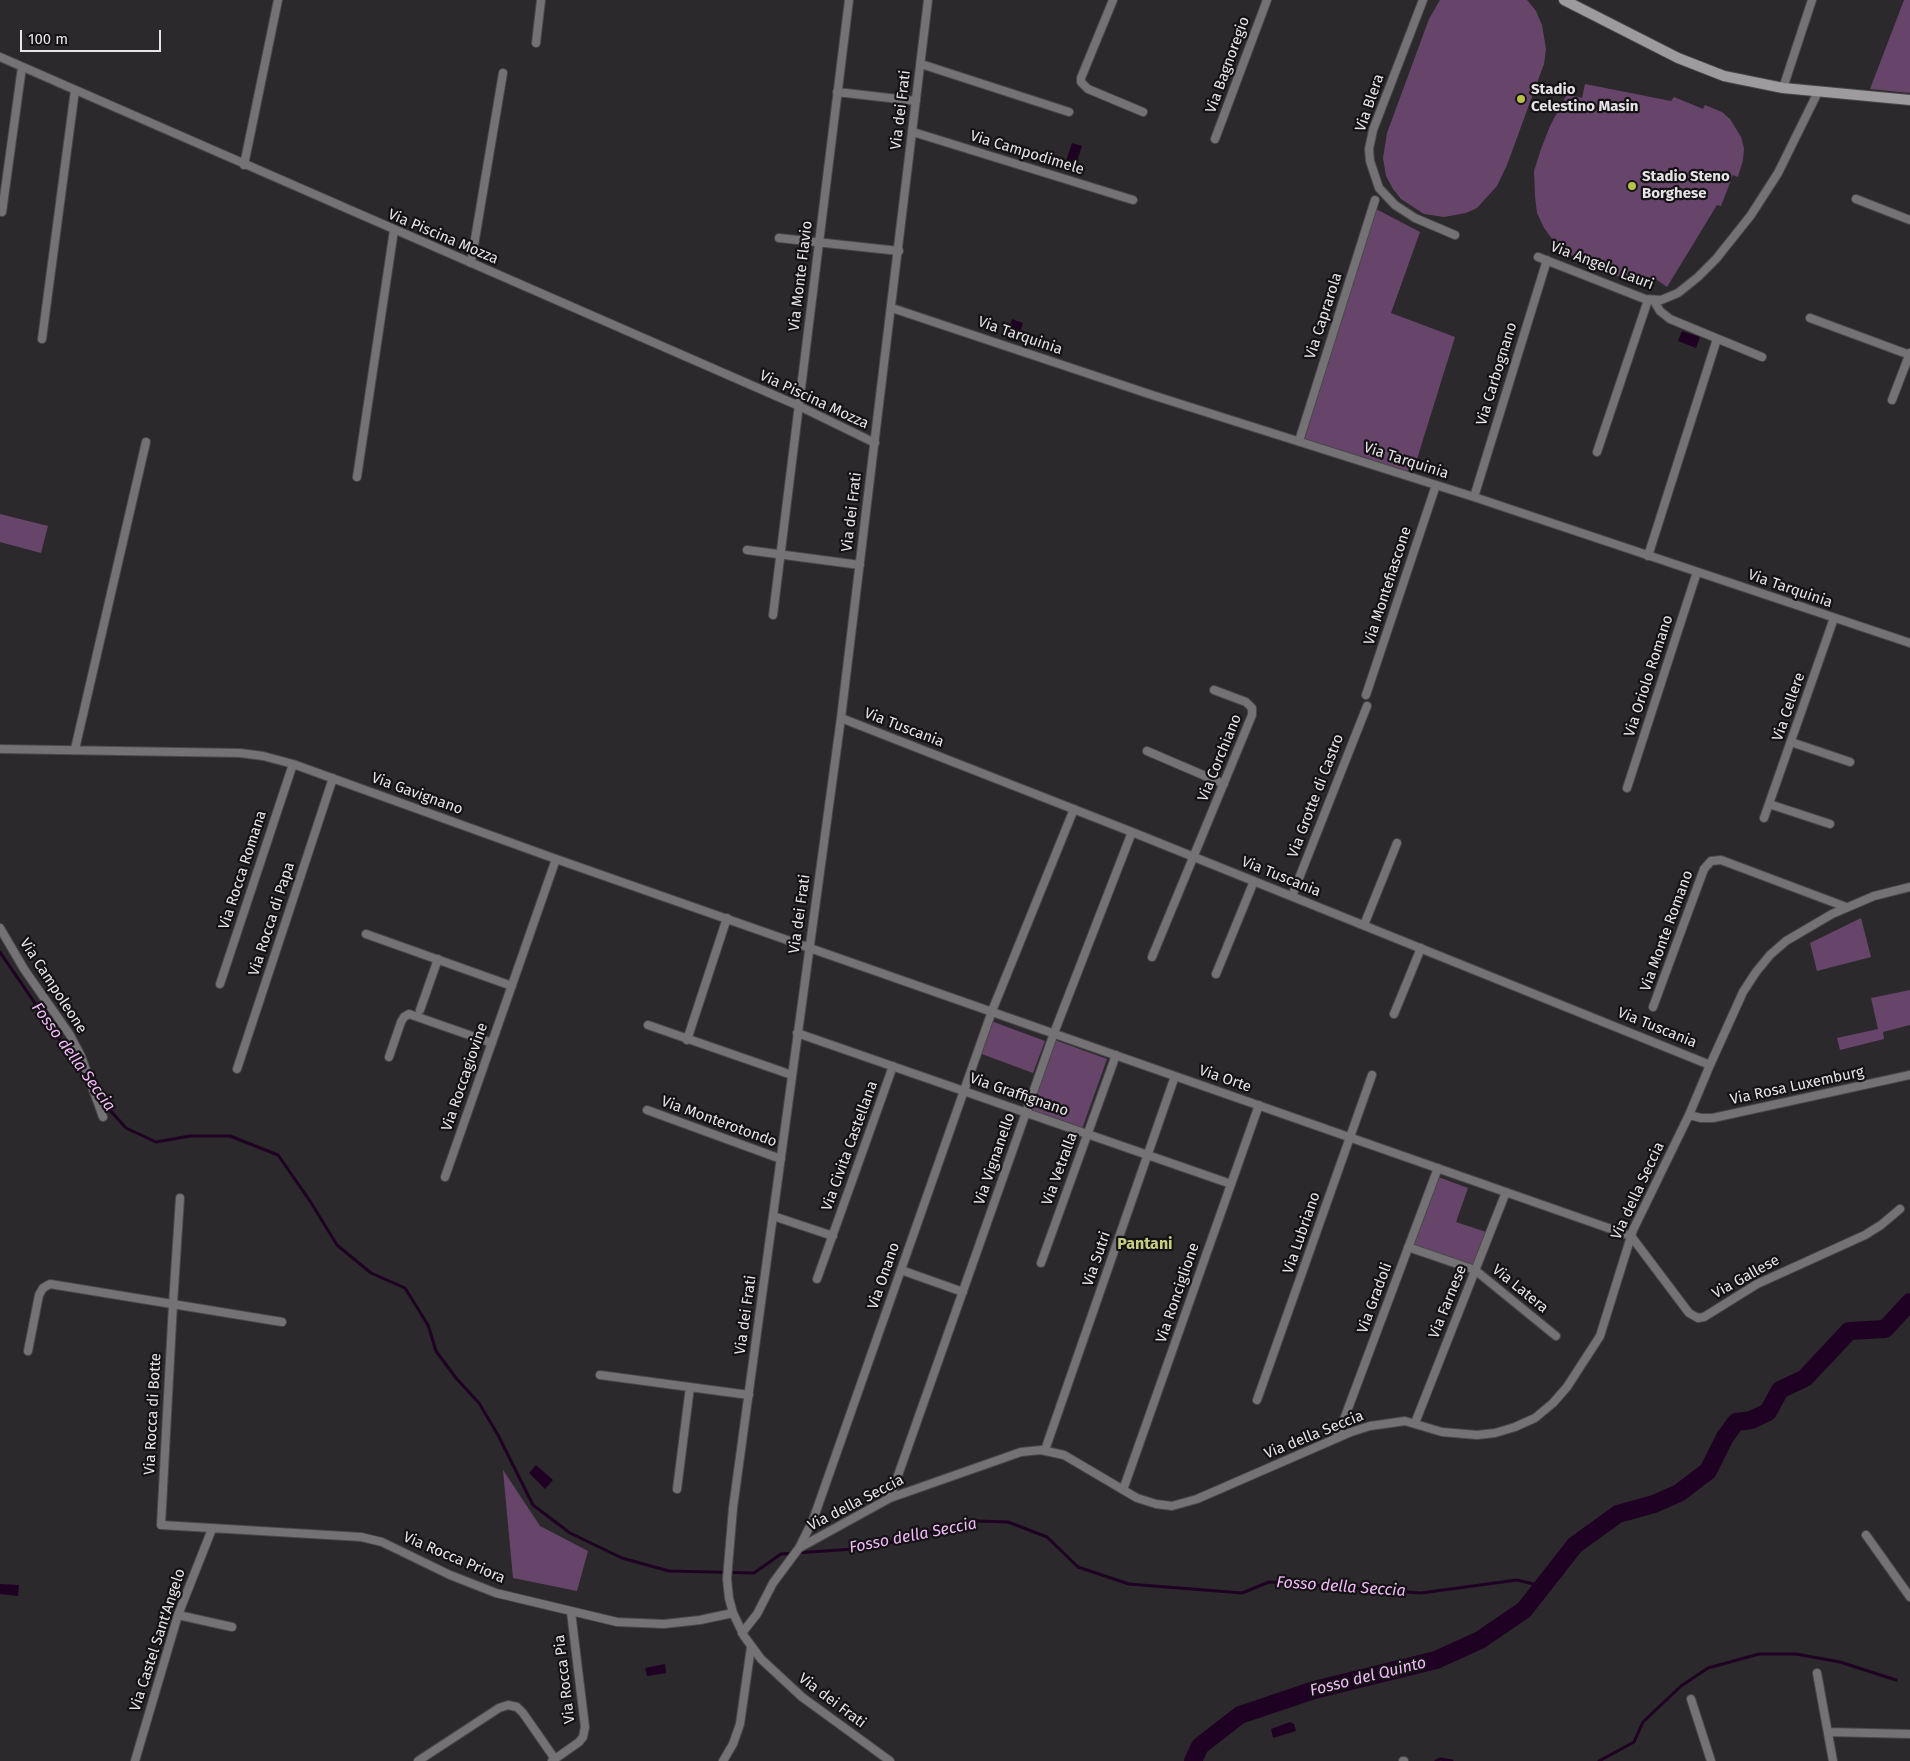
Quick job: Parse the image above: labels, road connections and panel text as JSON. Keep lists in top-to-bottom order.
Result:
{
  "streets": {
    "street": [
      "Via Bagnoregio",
      "Via Blera",
      "Via dei Frati",
      "Via Campodimele",
      "Via Piscina Mozza",
      "Via Angelo Lauri",
      "Via Monte Flavio",
      "Via Caprarola",
      "Via Tarquinia",
      "Via Carbognano",
      "Via Montefiascone",
      "Via Oriolo Romano",
      "Via Cellere",
      "Via Tuscania",
      "Via Corchiano",
      "Via Gavignano",
      "Via Grotte di Castro",
      "Via Rocca Romana",
      "Via Rocca di Papa",
      "Via Monte Romano",
      "Via Campoleone",
      "Via Roccagiovine",
      "Via Orte",
      "Via Rosa Luxemburg",
      "Via Graffignano",
      "Via Monterotondo",
      "Via Civita Castellana",
      "Via Vignanello",
      "Via Vetralla",
      "Via della Seccia",
      "Via Lubriano",
      "Via Sutri",
      "Via Onano",
      "Via Gallese",
      "Via Latera",
      "Via Ronciglione",
      "Via Gradoli",
      "Via Farnese",
      "Via Rocca di Botte",
      "Via Rocca Priora",
      "Via Castel Sant'Angelo",
      "Via Rocca Pia"
    ]
  },
  "crossings": [
    ["Via dei Frati", "Via Campodimele"],
    ["Via dei Frati", "Via Piscina Mozza"],
    ["Via dei Frati", "Via Tarquinia"],
    ["Via dei Frati", "Via Tuscania"],
    ["Via dei Frati", "Via Gavignano"],
    ["Via dei Frati", "Via Orte"],
    ["Via dei Frati", "Via Graffignano"],
    ["Via dei Frati", "Via Monterotondo"],
    ["Via dei Frati", "Via Civita Castellana"],
    ["Via dei Frati", "Via della Seccia"],
    ["Via dei Frati", "Via Rocca Priora"],
    ["Via Piscina Mozza", "Via Monte Flavio"],
    ["Via Angelo Lauri", "Via Carbognano"],
    ["Via Caprarola", "Via Tarquinia"],
    ["Via Tarquinia", "Via Carbognano"],
    ["Via Tarquinia", "Via Montefiascone"],
    ["Via Tarquinia", "Via Oriolo Romano"],
    ["Via Tarquinia", "Via Cellere"],
    ["Via Tuscania", "Via Corchiano"],
    ["Via Tuscania", "Via Grotte di Castro"],
    ["Via Tuscania", "Via Vignanello"],
    ["Via Tuscania", "Via della Seccia"],
    ["Via Tuscania", "Via Onano"],
    ["Via Gavignano", "Via Rocca Romana"],
    ["Via Gavignano", "Via Rocca di Papa"],
    ["Via Gavignano", "Via Roccagiovine"],
    ["Via Gavignano", "Via Orte"],
    ["Via Monte Romano", "Via della Seccia"],
    ["Via Orte", "Via Vignanello"],
    ["Via Orte", "Via Vetralla"],
    ["Via Orte", "Via della Seccia"],
    ["Via Orte", "Via Lubriano"],
    ["Via Orte", "Via Sutri"],
    ["Via Orte", "Via Onano"],
    ["Via Orte", "Via Gallese"],
    ["Via Orte", "Via Ronciglione"],
    ["Via Orte", "Via Gradoli"],
    ["Via Orte", "Via Farnese"],
    ["Via Rosa Luxemburg", "Via della Seccia"],
    ["Via Graffignano", "Via Civita Castellana"],
    ["Via Graffignano", "Via Vignanello"],
    ["Via Graffignano", "Via Vetralla"],
    ["Via Graffignano", "Via Sutri"],
    ["Via Graffignano", "Via Onano"],
    ["Via Graffignano", "Via Ronciglione"],
    ["Via Vignanello", "Via della Seccia"],
    ["Via della Seccia", "Via Sutri"],
    ["Via della Seccia", "Via Onano"],
    ["Via della Seccia", "Via Gallese"],
    ["Via della Seccia", "Via Ronciglione"],
    ["Via della Seccia", "Via Gradoli"],
    ["Via della Seccia", "Via Farnese"],
    ["Via Latera", "Via Gradoli"],
    ["Via Latera", "Via Farnese"],
    ["Via Rocca di Botte", "Via Rocca Priora"],
    ["Via Rocca Priora", "Via Castel Sant'Angelo"],
    ["Via Rocca Priora", "Via Rocca Pia"]
  ],
  "districts": ["Pantani"],
  "water": ["Fosso della Seccia", "Fosso del Quinto"],
  "places": ["Stadio Celestino Masin", "Stadio Steno Borghese"],
  "scale_bar": "100 m"
}
